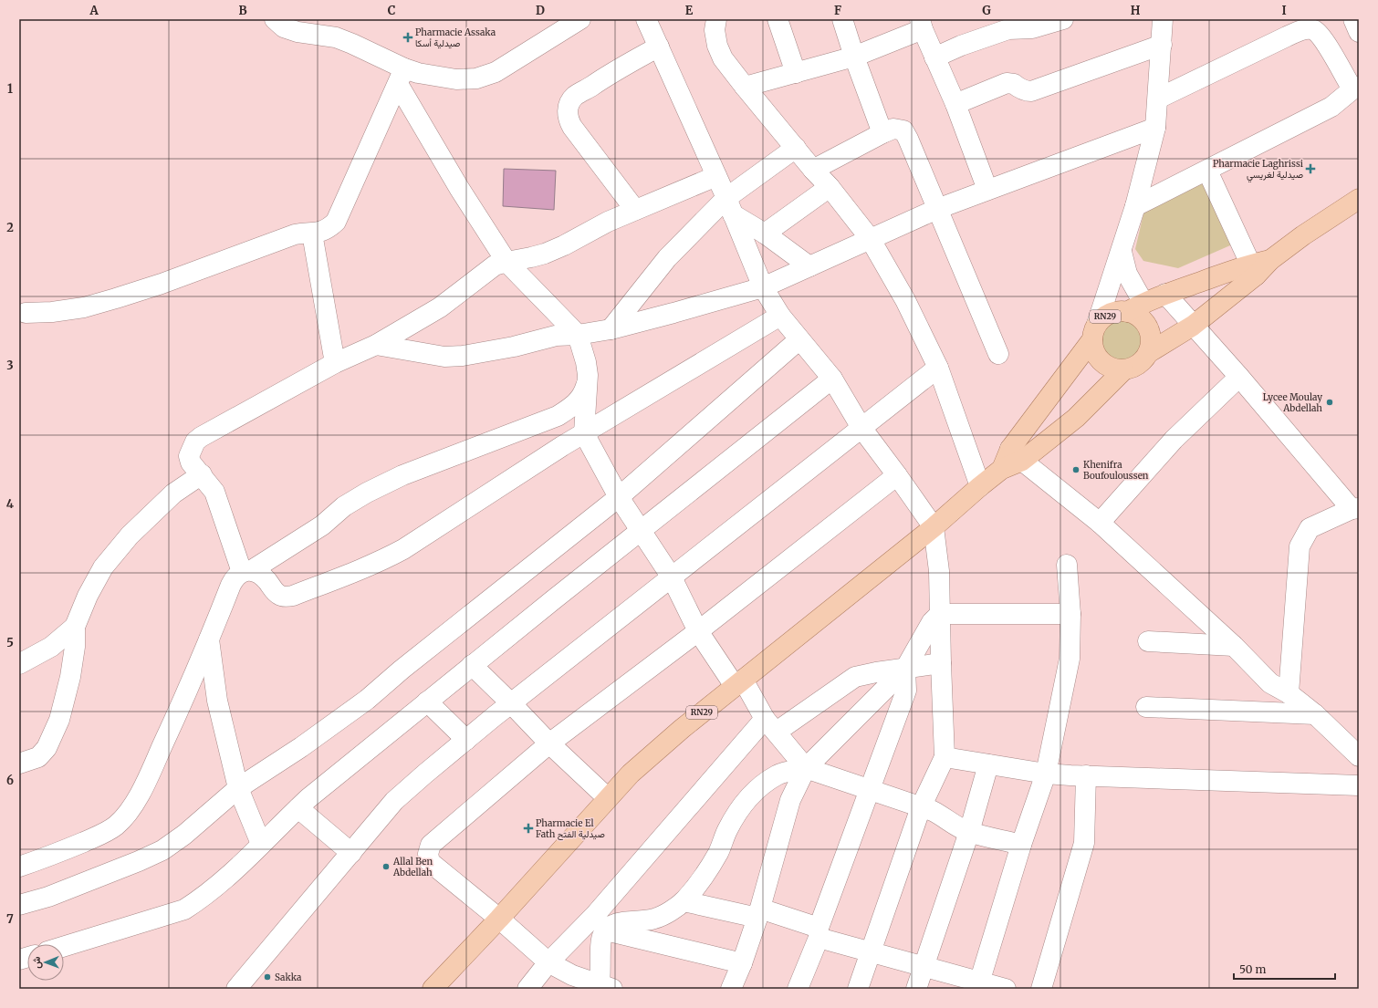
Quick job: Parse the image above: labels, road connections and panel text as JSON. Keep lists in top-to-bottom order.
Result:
{
  "streets": {
    "main road": ["RN29"]
  },
  "places": {
    "health": ["Pharmacie Assaka صيدلية أسكا", "Pharmacie Laghrissi صيدلية لغريسي", "Pharmacie El Fath صيدلية الفتح"],
    "other": [
      "Lycee Moulay Abdellah",
      "Khenifra Boufouloussen",
      "Allal Ben Abdellah",
      "Sakka"
    ]
  },
  "scale_bar": "50 m",
  "north": "left",
  "grid": {
    "columns": [
      "A",
      "B",
      "C",
      "D",
      "E",
      "F",
      "G",
      "H",
      "I"
    ],
    "rows": [
      "1",
      "2",
      "3",
      "4",
      "5",
      "6",
      "7"
    ]
  }
}
